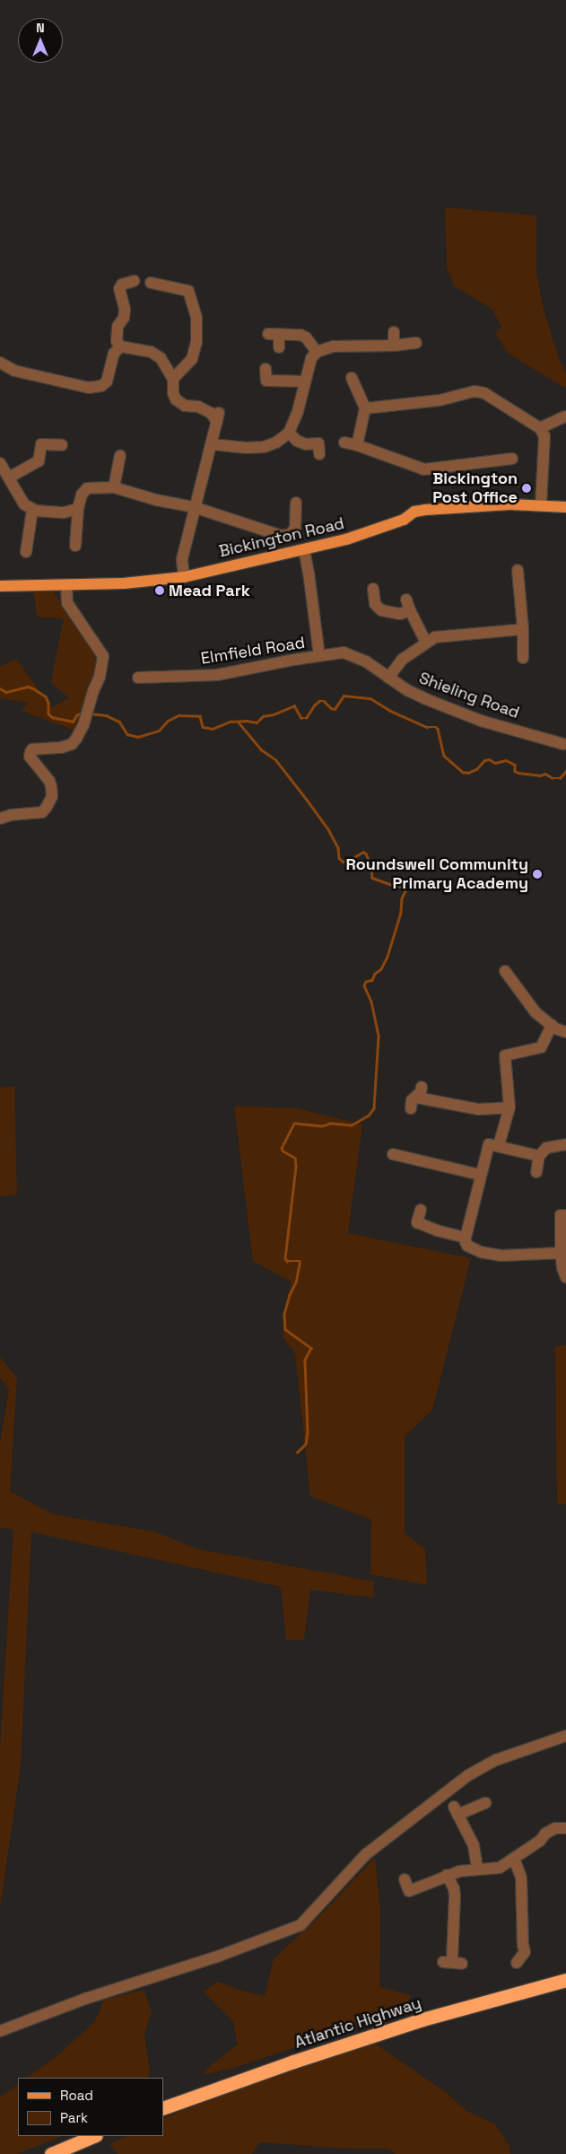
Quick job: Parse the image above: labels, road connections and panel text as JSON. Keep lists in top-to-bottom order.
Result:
{
  "streets": {
    "highway": ["Atlantic Highway"],
    "main road": ["Bickington Road"],
    "street": ["Elmfield Road", "Shieling Road"]
  },
  "crossings": [
    ["Bickington Road", "Elmfield Road"],
    ["Elmfield Road", "Shieling Road"]
  ],
  "places": ["Bickington Post Office", "Mead Park", "Roundswell Community Primary Academy"],
  "legend": ["Road", "Park"],
  "north": "top"
}
